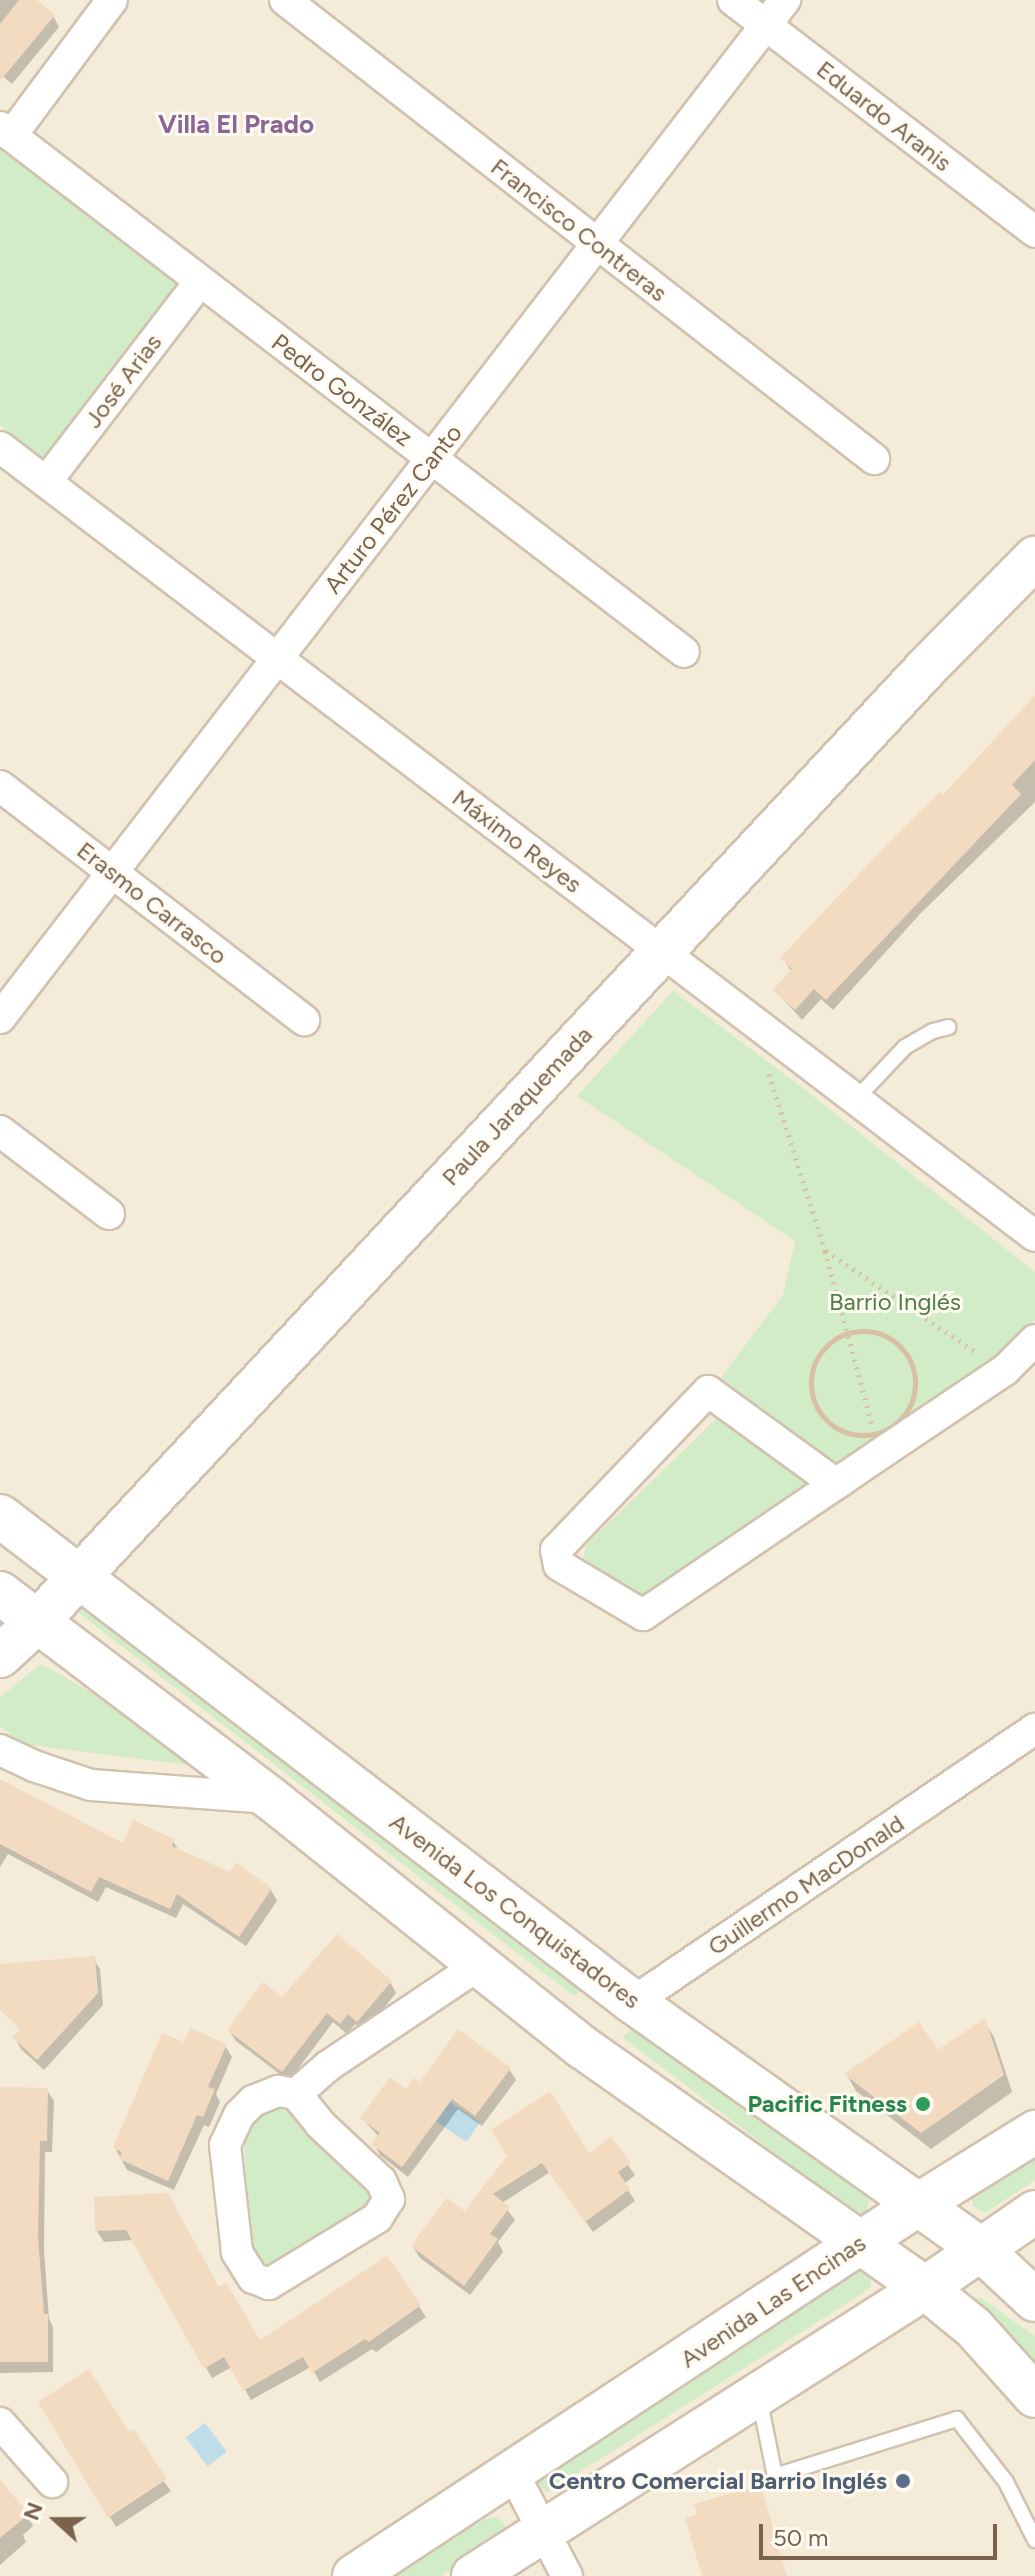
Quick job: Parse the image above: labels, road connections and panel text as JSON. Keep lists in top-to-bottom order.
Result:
{
  "streets": {
    "street": [
      "Eduardo Aranis",
      "Francisco Contreras",
      "José Arias",
      "Pedro González",
      "Arturo Pérez Canto",
      "Máximo Reyes",
      "Erasmo Carrasco",
      "Paula Jaraquemada",
      "Guillermo MacDonald",
      "Avenida Los Conquistadores",
      "Avenida Las Encinas"
    ]
  },
  "crossings": [
    ["Eduardo Aranis", "Arturo Pérez Canto"],
    ["Francisco Contreras", "Arturo Pérez Canto"],
    ["José Arias", "Pedro González"],
    ["José Arias", "Máximo Reyes"],
    ["Pedro González", "Arturo Pérez Canto"],
    ["Arturo Pérez Canto", "Máximo Reyes"],
    ["Arturo Pérez Canto", "Erasmo Carrasco"],
    ["Máximo Reyes", "Paula Jaraquemada"],
    ["Paula Jaraquemada", "Avenida Los Conquistadores"],
    ["Guillermo MacDonald", "Avenida Los Conquistadores"],
    ["Avenida Los Conquistadores", "Avenida Las Encinas"]
  ],
  "districts": ["Villa El Prado"],
  "parks": ["Barrio Inglés"],
  "places": ["Pacific Fitness", "Centro Comercial Barrio Inglés"],
  "scale_bar": "50 m",
  "north": "left"
}
